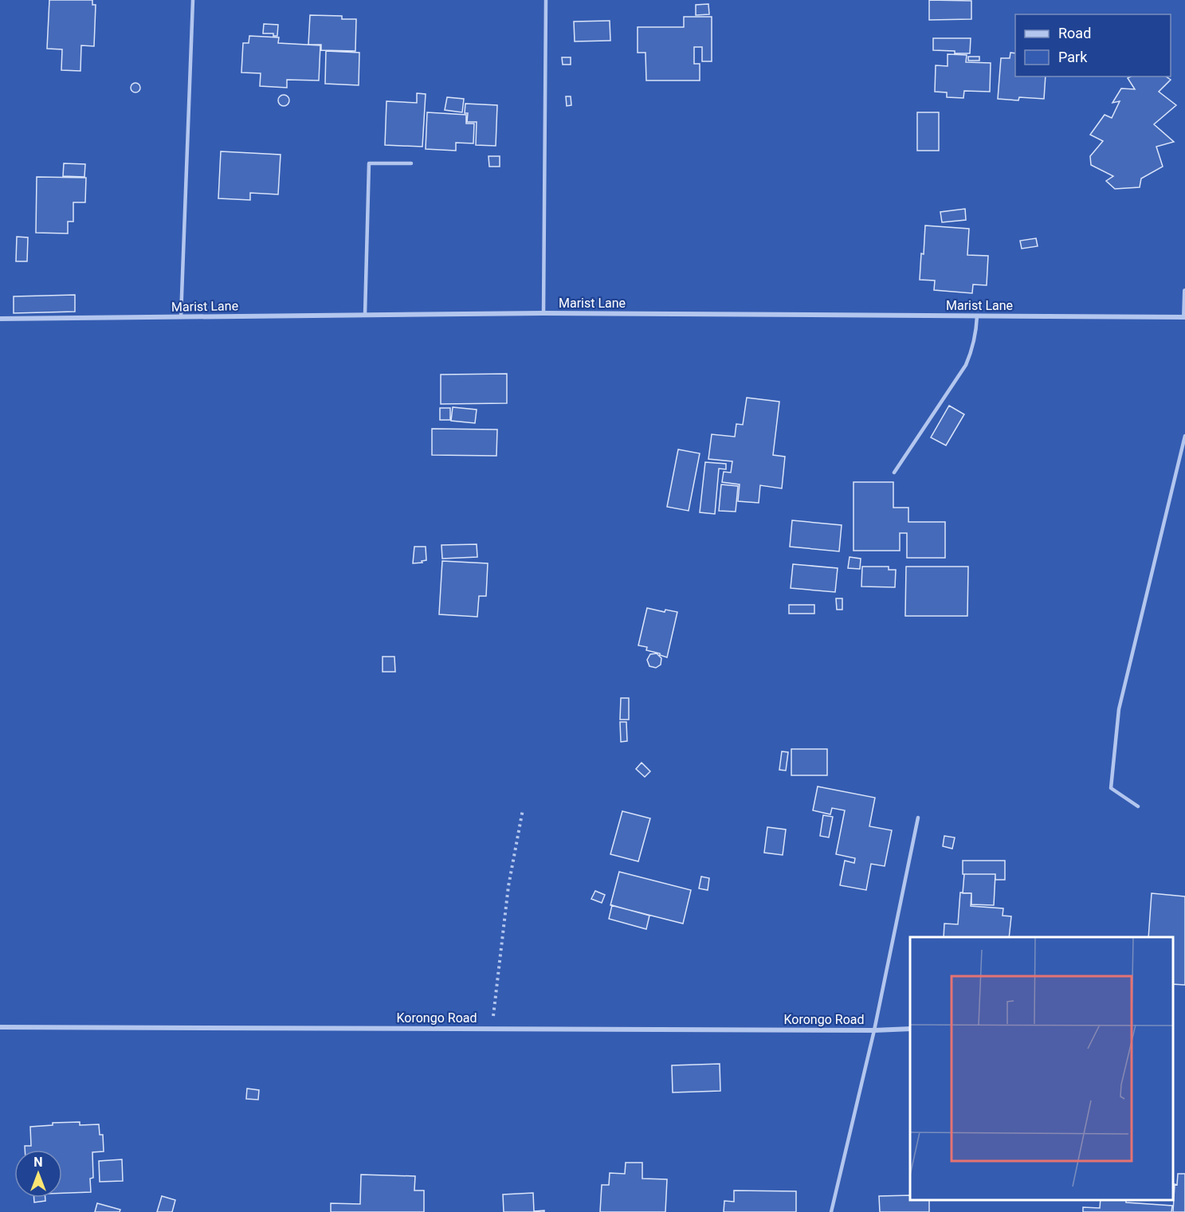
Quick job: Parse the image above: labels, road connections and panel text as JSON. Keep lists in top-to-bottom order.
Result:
{
  "streets": {
    "street": ["Marist Lane", "Korongo Road"]
  },
  "legend": ["Road", "Park"],
  "north": "top"
}
